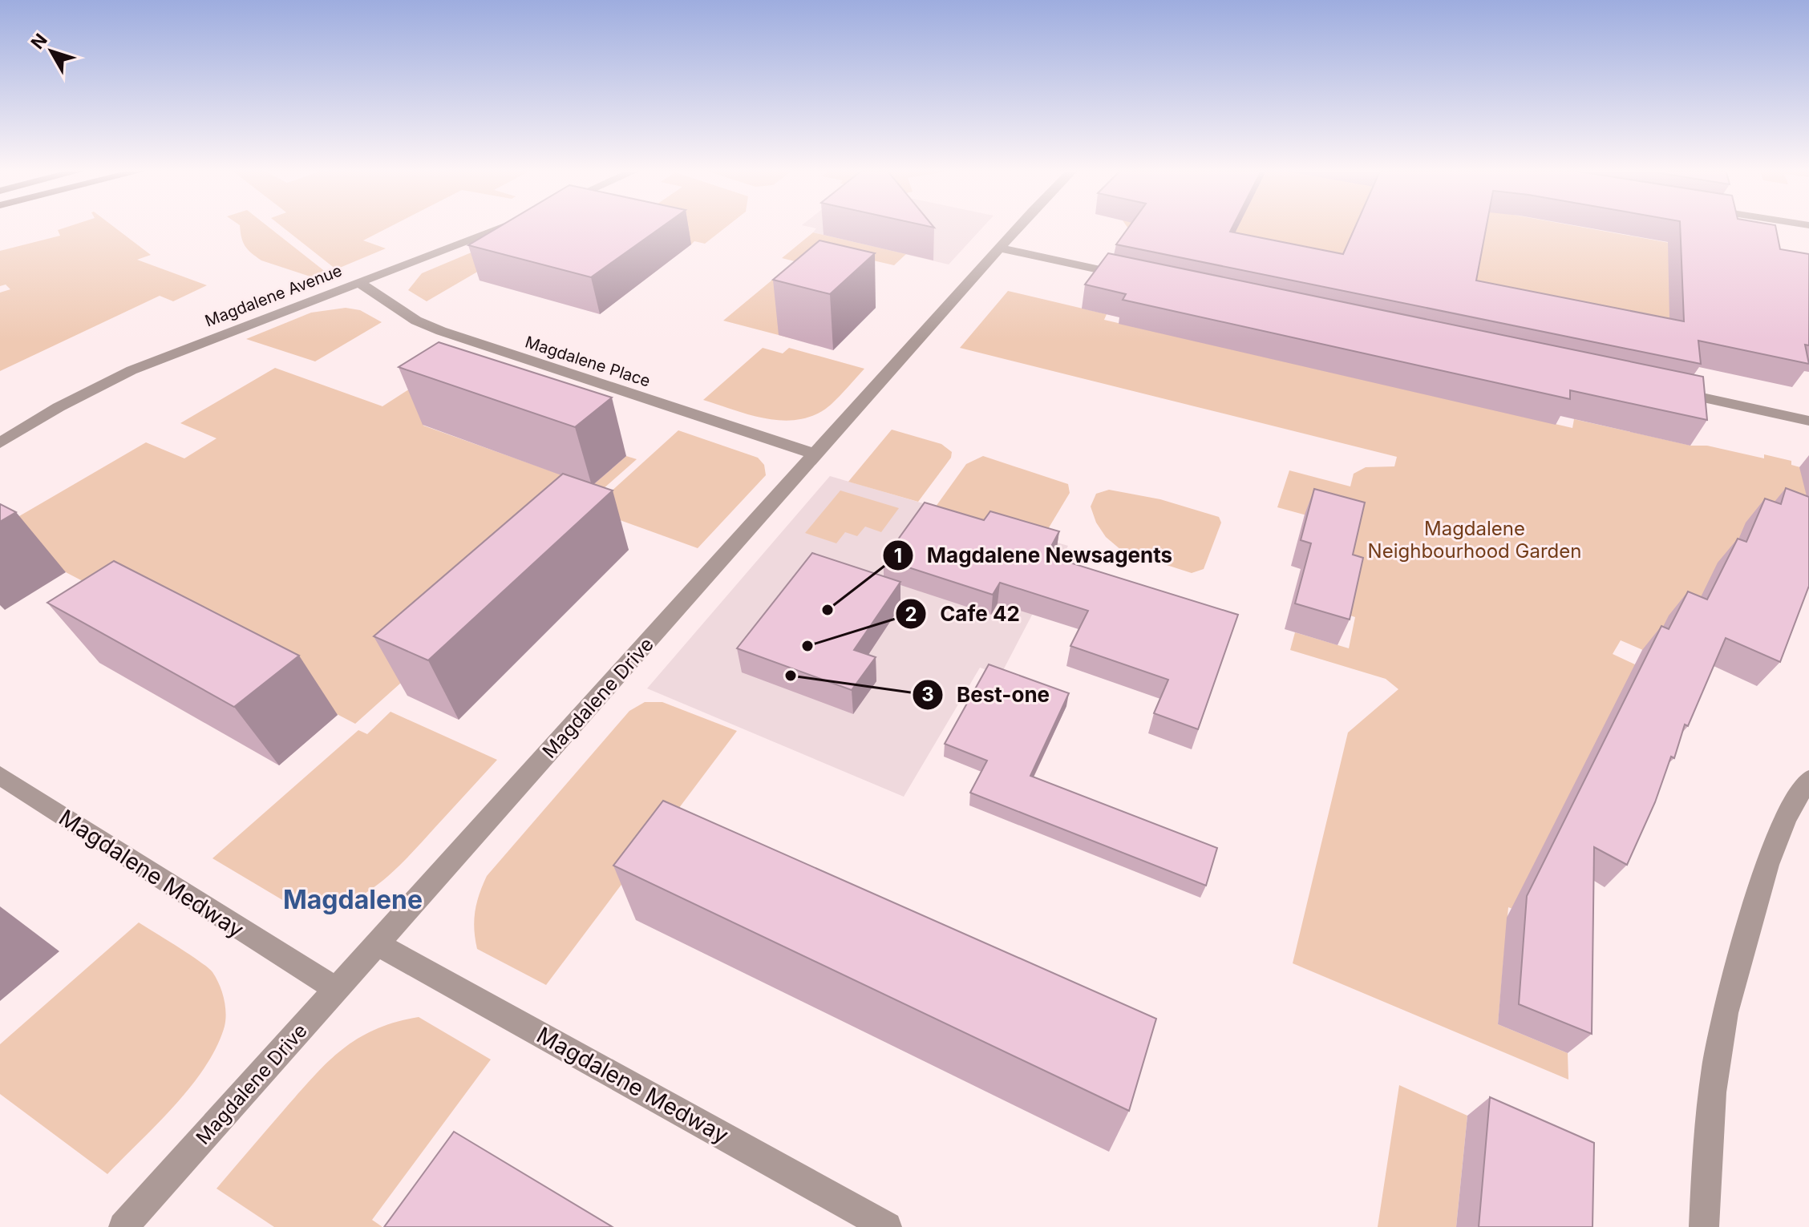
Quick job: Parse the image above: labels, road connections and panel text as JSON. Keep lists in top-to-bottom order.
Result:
{
  "streets": {
    "street": [
      "Magdalene Avenue",
      "Magdalene Place",
      "Magdalene Drive",
      "Magdalene Medway"
    ]
  },
  "crossings": [
    ["Magdalene Avenue", "Magdalene Place"],
    ["Magdalene Place", "Magdalene Drive"],
    ["Magdalene Drive", "Magdalene Medway"]
  ],
  "districts": ["Magdalene"],
  "parks": ["Magdalene Neighbourhood Garden"],
  "places": ["Magdalene Newsagents", "Cafe 42", "Best-one"],
  "north": "top left"
}
